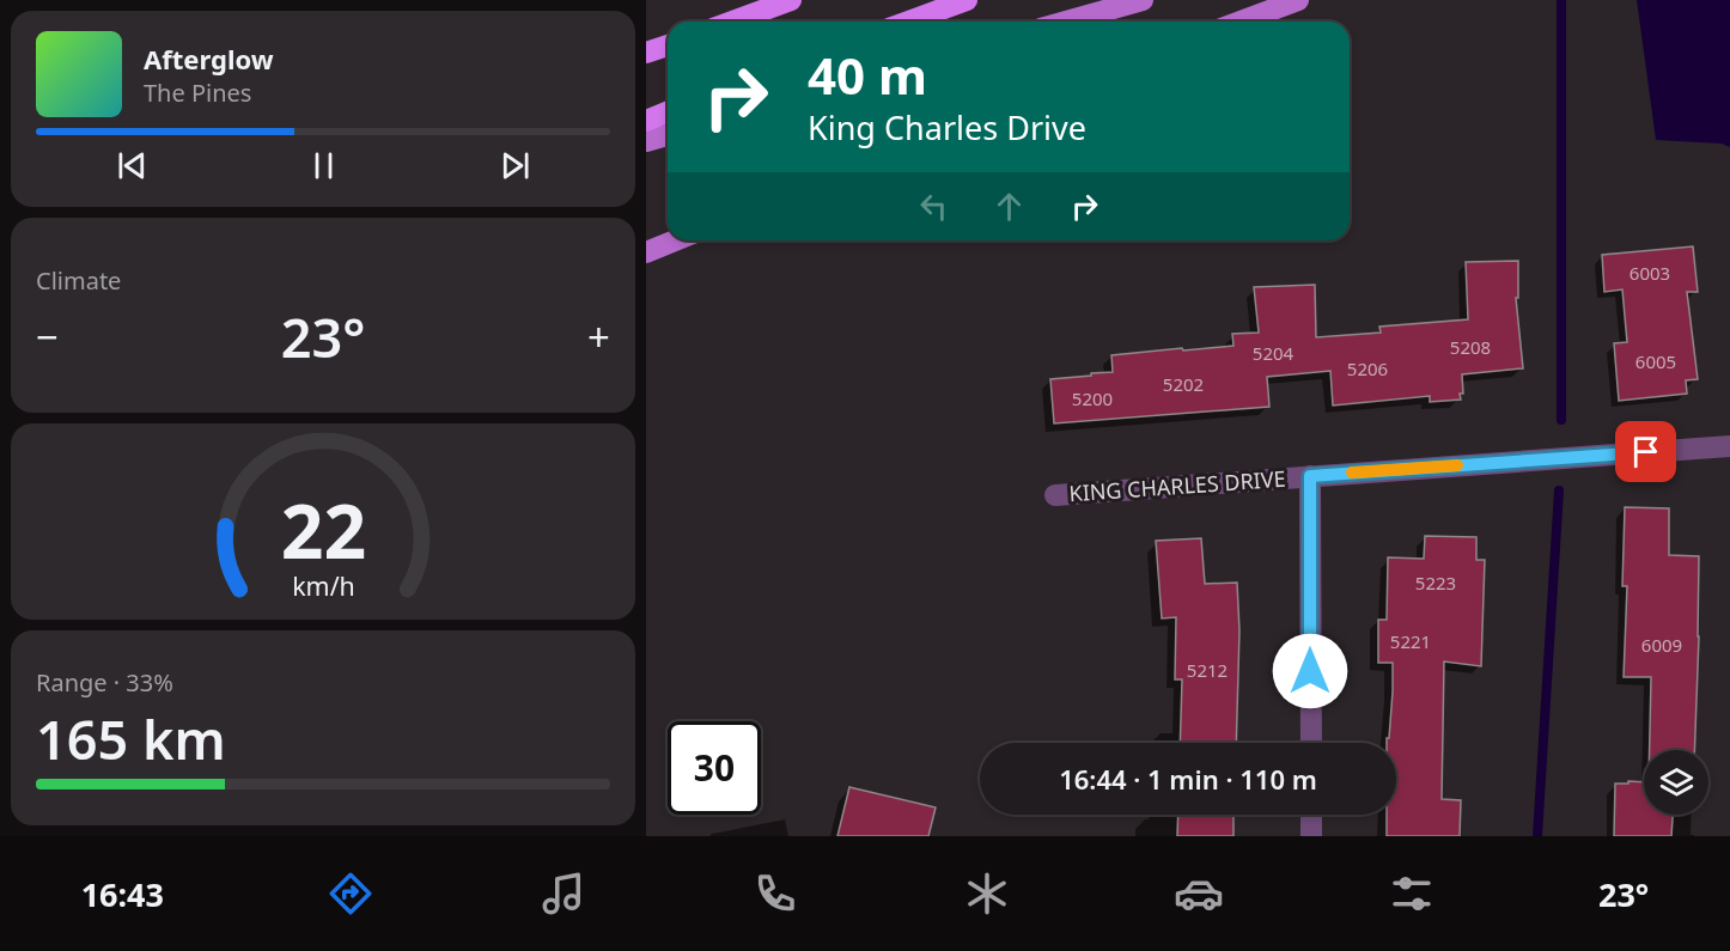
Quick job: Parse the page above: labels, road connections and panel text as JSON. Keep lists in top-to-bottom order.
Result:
{
  "streets": {
    "street": ["KING CHARLES DRIVE"]
  },
  "house_numbers": [
    "6003",
    "5208",
    "5204",
    "6005",
    "5206",
    "5202",
    "5200",
    "5223",
    "5221",
    "6009",
    "5212"
  ],
  "page": {
    "turn": ["40 m", "King Charles Drive"],
    "song": ["Afterglow", "The Pines"],
    "tile": [
      "Climate",
      ["Range · 33%", "165 km"]
    ],
    "heat": ["−", "23°", "+"],
    "limit": "30",
    "trip": "16:44 · 1 min · 110 m",
    "tabs": ["16:43", "23°"],
    "gauge": ["22", "km/h"]
  }
}
